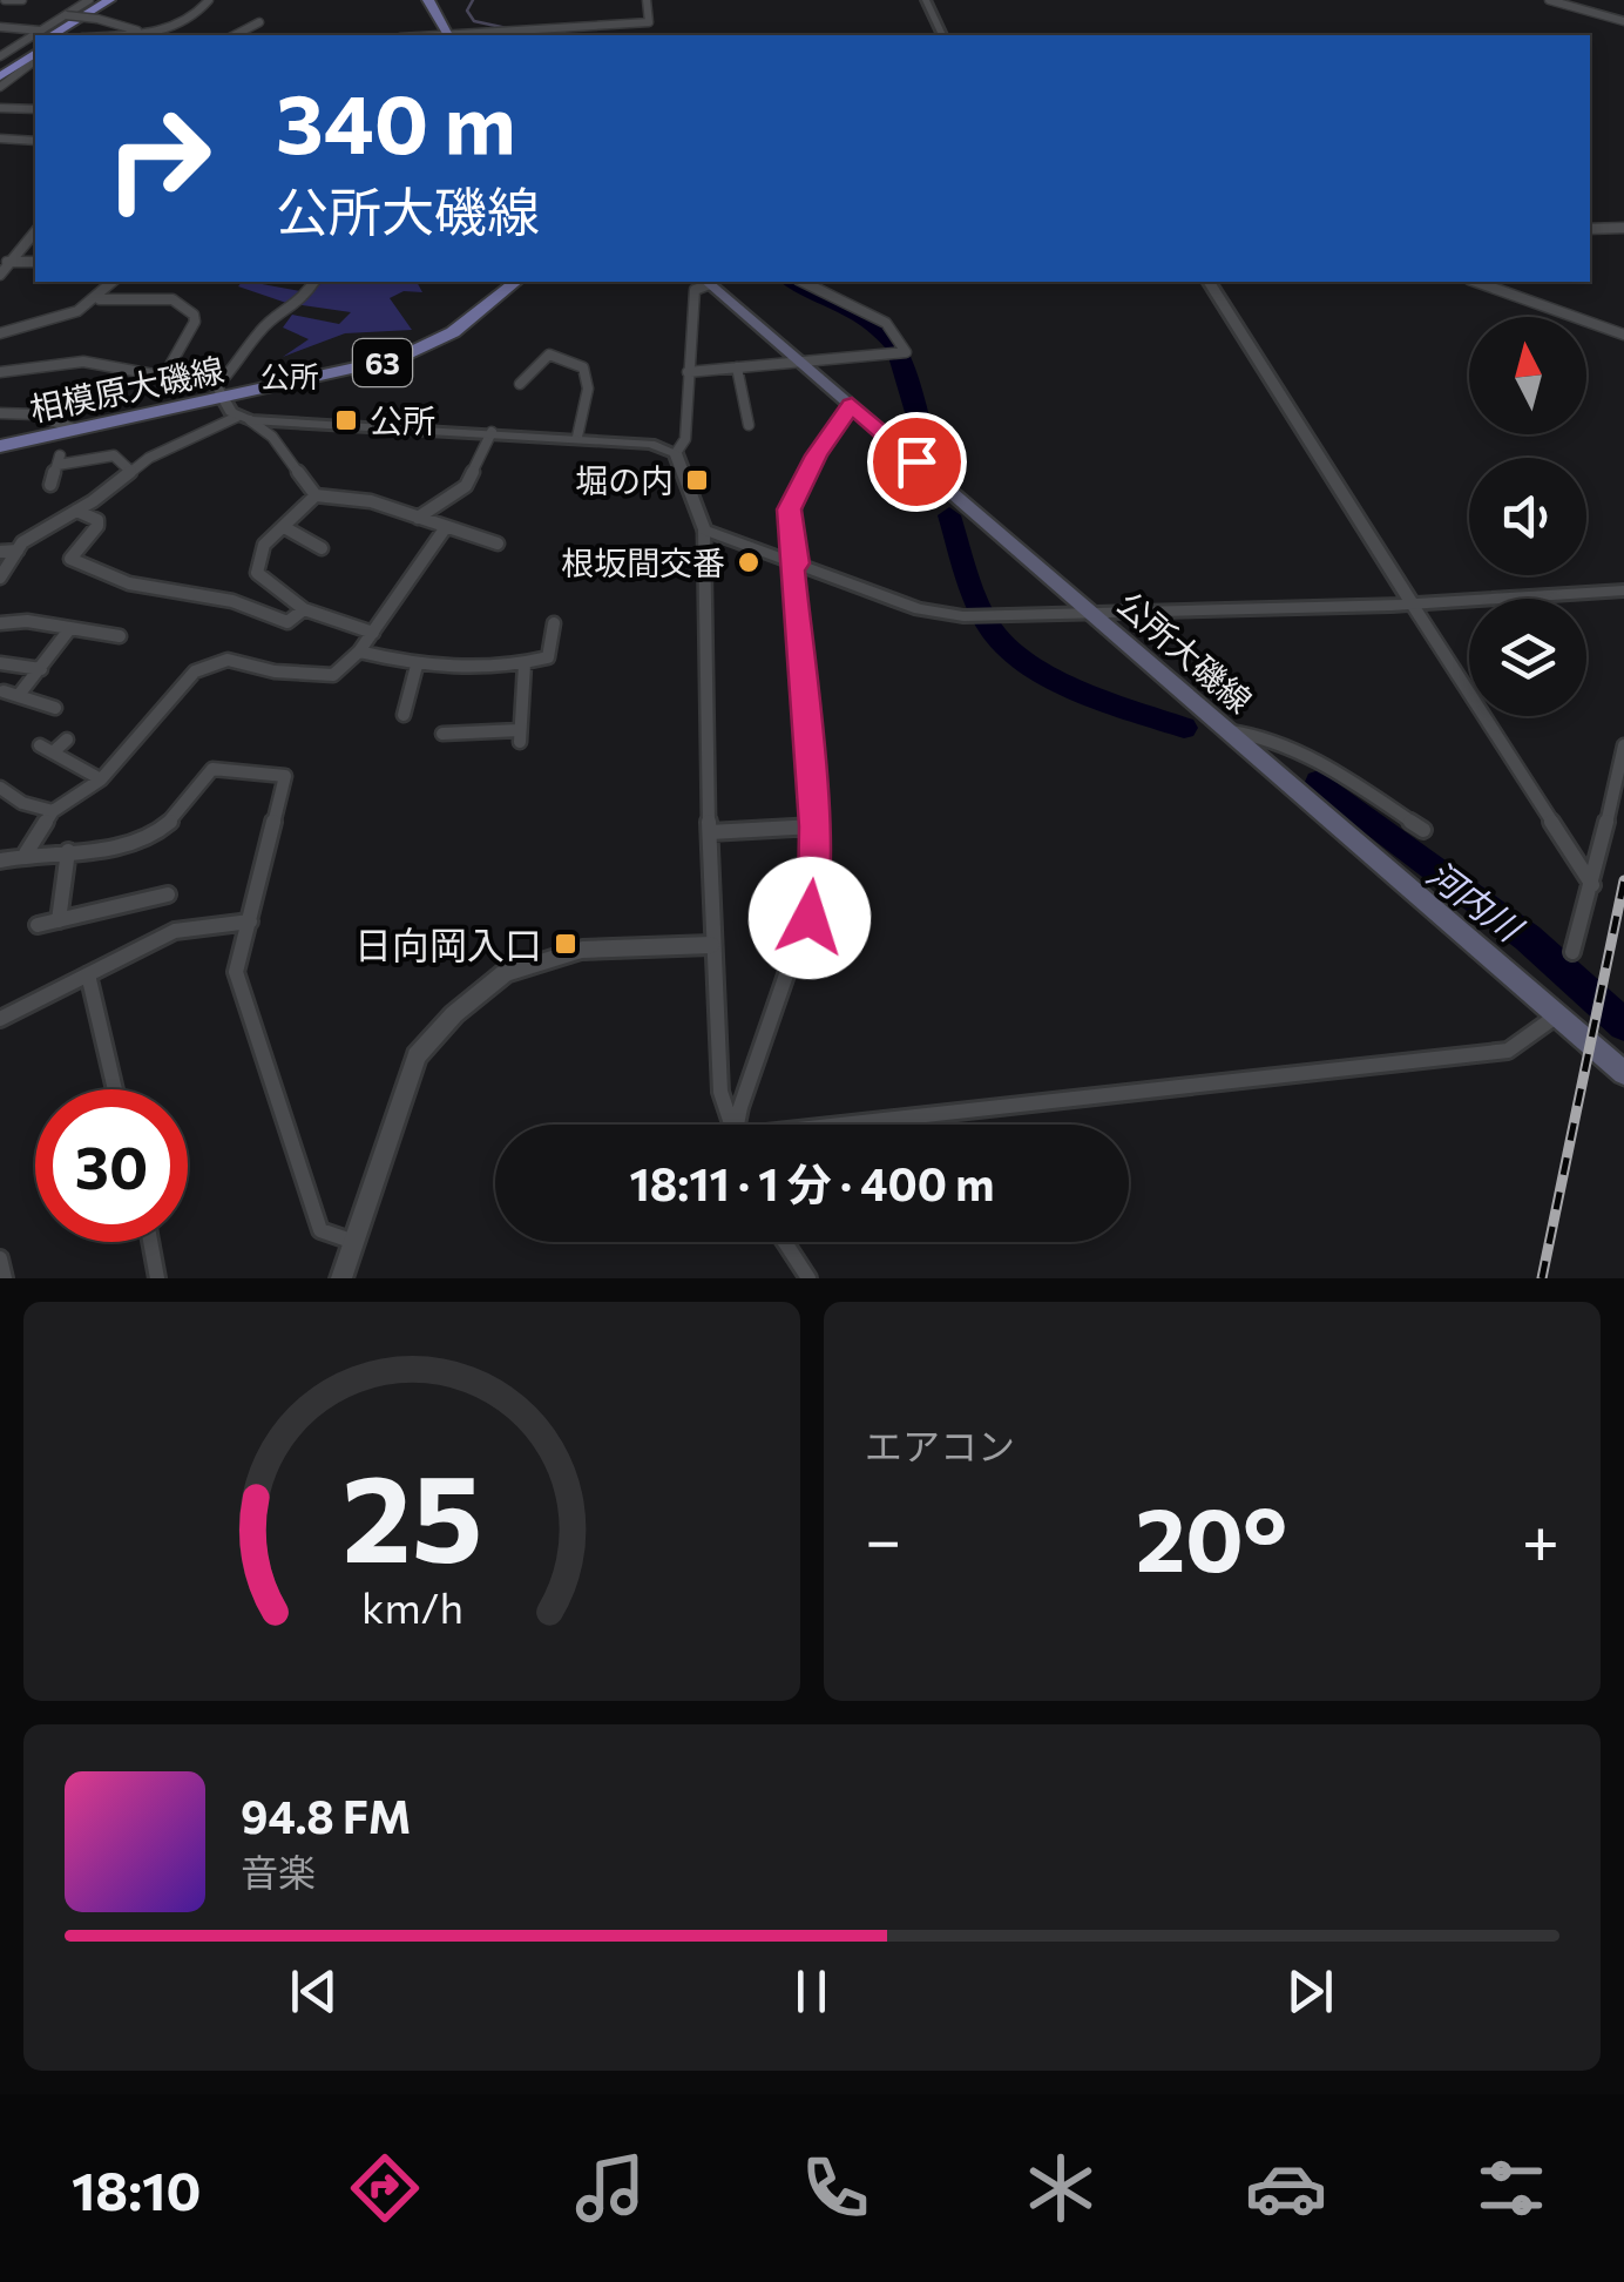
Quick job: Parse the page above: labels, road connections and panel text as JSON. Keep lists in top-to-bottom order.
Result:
{
  "streets": {
    "main road": ["63", "相模原大磯線", "公所大磯線"]
  },
  "districts": ["公所"],
  "water": ["河内川"],
  "places": {
    "transit": ["公所", "堀の内", "日向岡入口"],
    "other": ["根坂間交番"]
  },
  "north": "top",
  "page": {
    "turn": ["340 m", "公所大磯線"],
    "limit": "30",
    "trip": "18:11 · 1 分 · 400 m",
    "tile": "エアコン",
    "heat": ["−", "20°", "+"],
    "song": ["94.8 FM", "音楽"],
    "tabs": "18:10",
    "gauge": ["25", "km/h"]
  }
}
